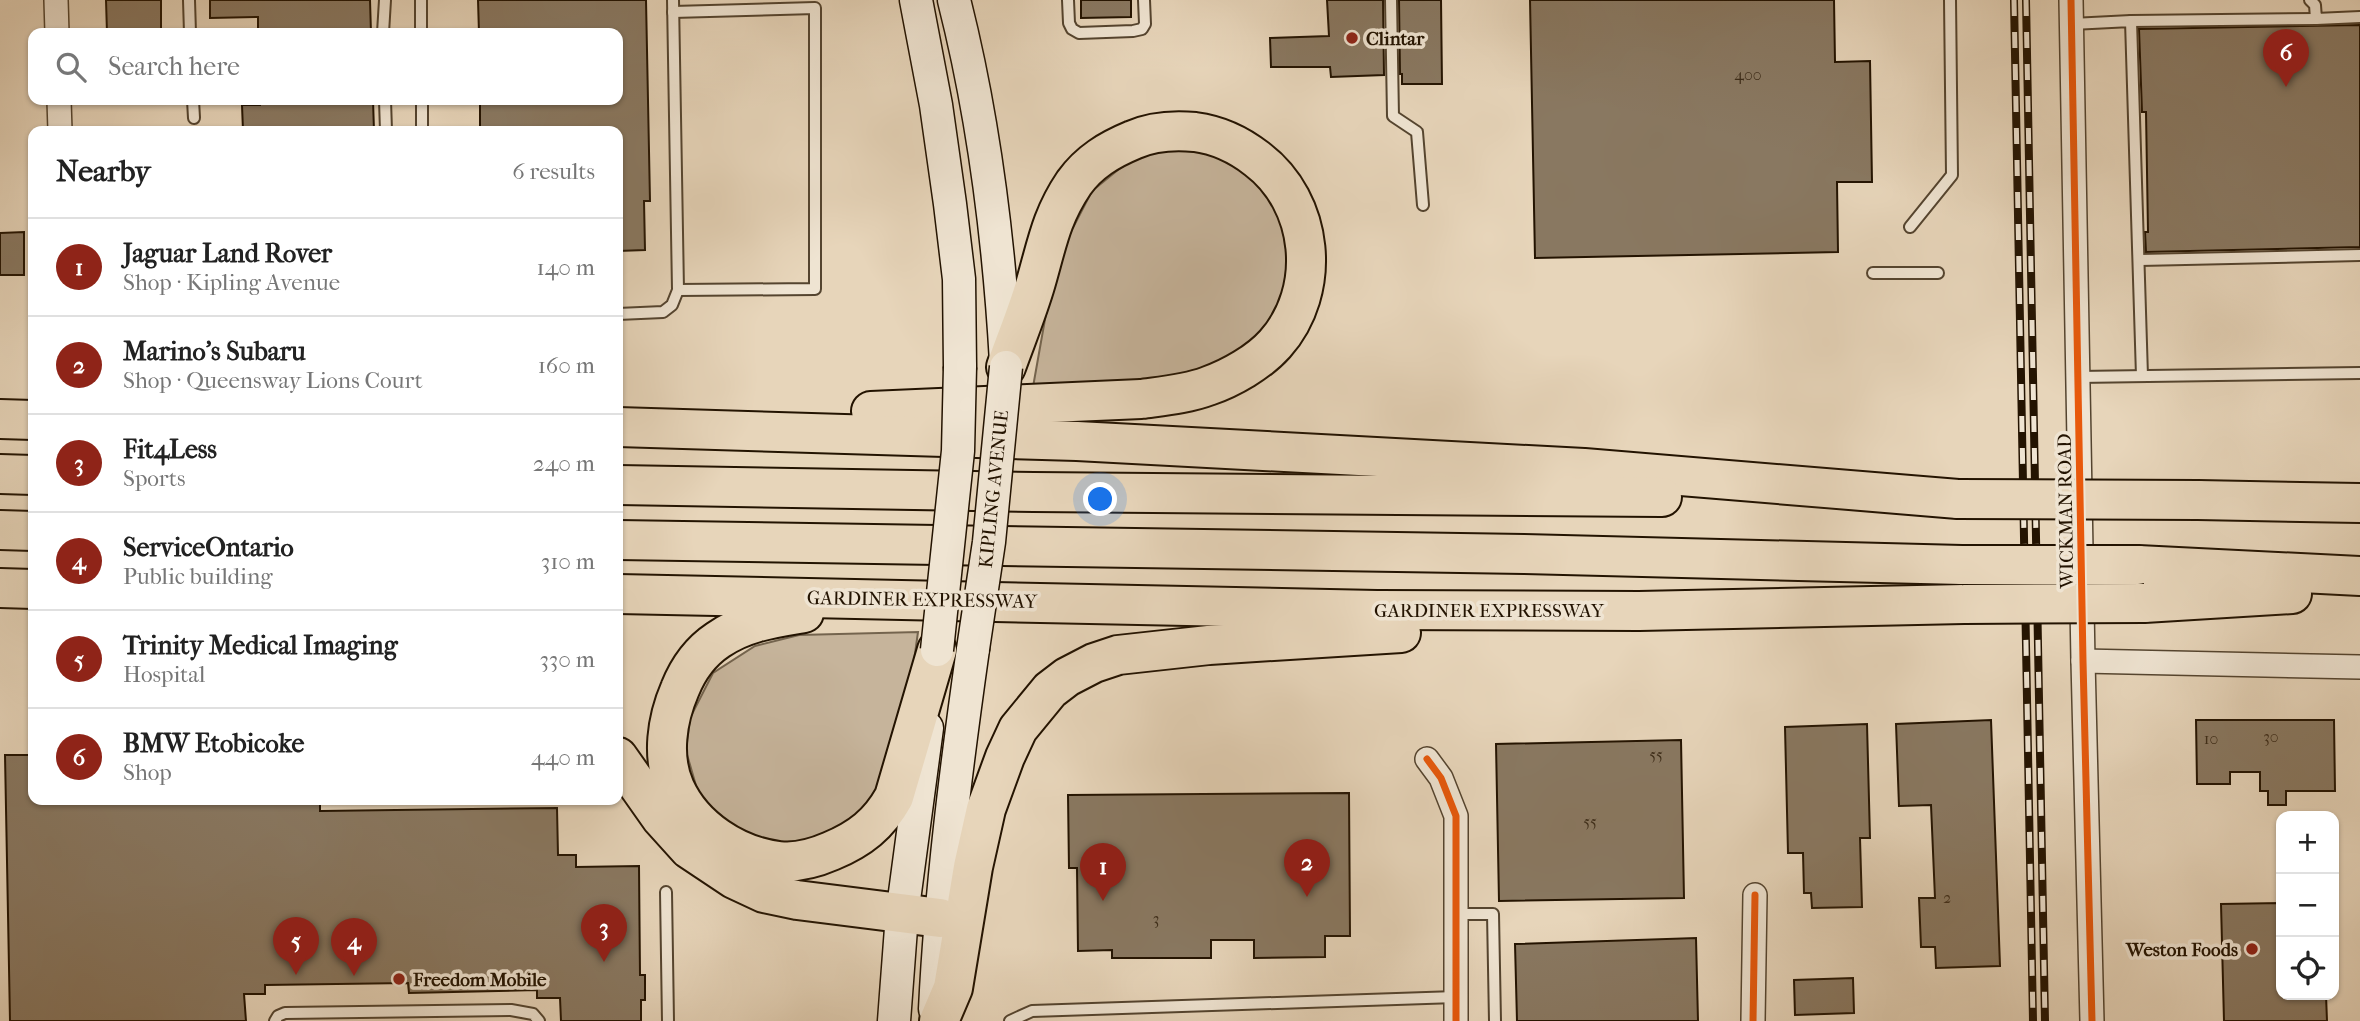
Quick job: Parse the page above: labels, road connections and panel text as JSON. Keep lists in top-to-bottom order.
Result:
{
  "streets": {
    "highway": ["GARDINER EXPRESSWAY"],
    "main road": ["KIPLING AVENUE"],
    "street": ["WICKMAN ROAD"]
  },
  "places": ["Clintar", "Weston Foods", "Freedom Mobile"],
  "house_numbers": [
    "400",
    "30",
    "10",
    "55",
    "55",
    "2",
    "3"
  ],
  "page": {
    "search": "Search here",
    "pins": [
      "6",
      "2",
      "1",
      "3",
      "5",
      "4"
    ],
    "heading": ["Nearby", "6 results"],
    "list": [
      {
        "mark": "1",
        "name": "Jaguar Land Rover",
        "note": "Shop · Kipling Avenue",
        "value": "140 m"
      },
      {
        "mark": "2",
        "name": "Marino’s Subaru",
        "note": "Shop · Queensway Lions Court",
        "value": "160 m"
      },
      {
        "mark": "3",
        "name": "Fit4Less",
        "note": "Sports",
        "value": "240 m"
      },
      {
        "mark": "4",
        "name": "ServiceOntario",
        "note": "Public building",
        "value": "310 m"
      },
      {
        "mark": "5",
        "name": "Trinity Medical Imaging",
        "note": "Hospital",
        "value": "330 m"
      },
      {
        "mark": "6",
        "name": "BMW Etobicoke",
        "note": "Shop",
        "value": "440 m"
      }
    ],
    "map_buttons": ["+", "−"]
  }
}
